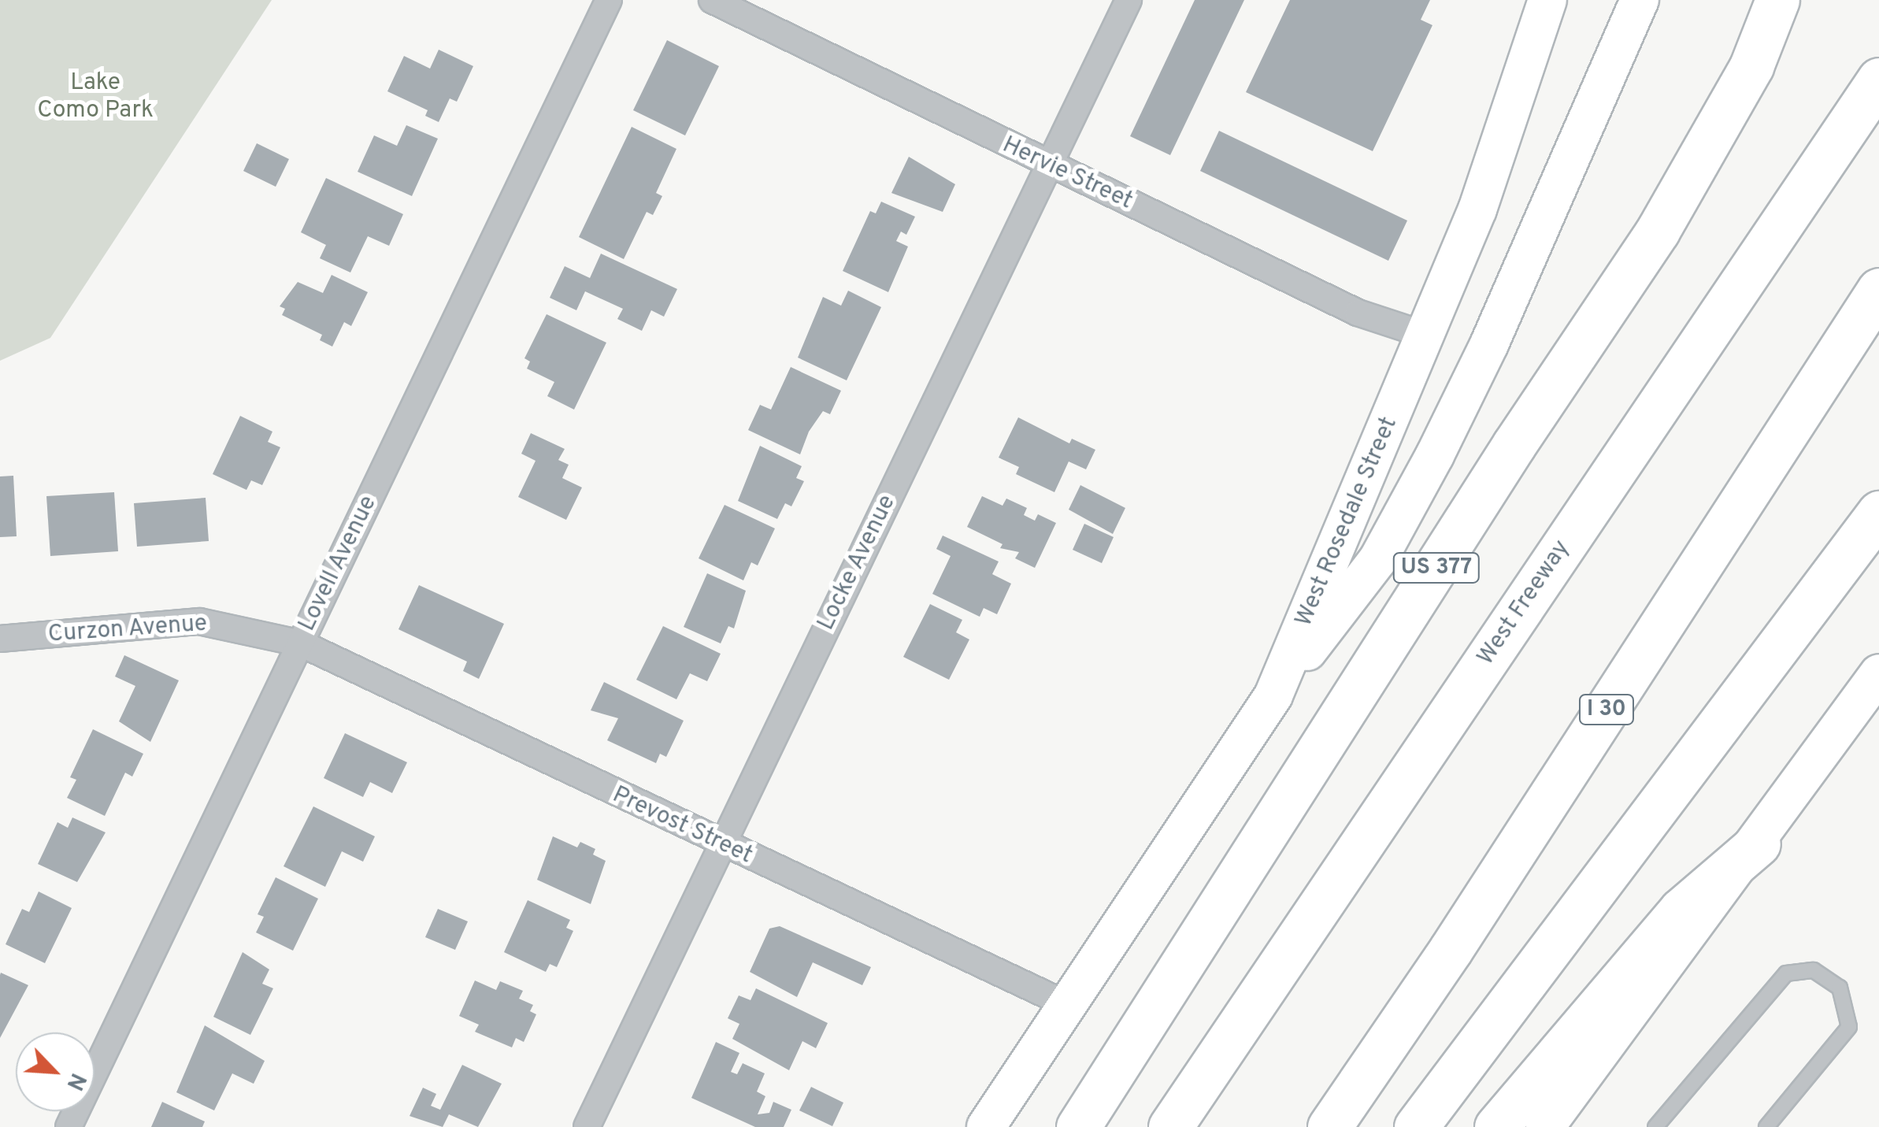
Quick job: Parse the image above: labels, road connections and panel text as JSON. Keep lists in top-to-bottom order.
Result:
{
  "streets": {
    "highway": ["US 377", "West Freeway", "I 30"],
    "main road": ["West Rosedale Street"],
    "street": [
      "Hervie Street",
      "Locke Avenue",
      "Lovell Avenue",
      "Curzon Avenue",
      "Prevost Street"
    ]
  },
  "crossings": [
    ["Hervie Street", "West Rosedale Street"],
    ["Hervie Street", "Locke Avenue"],
    ["West Rosedale Street", "Prevost Street"],
    ["Locke Avenue", "Prevost Street"],
    ["Lovell Avenue", "Curzon Avenue"],
    ["Lovell Avenue", "Prevost Street"],
    ["Curzon Avenue", "Prevost Street"]
  ],
  "parks": ["Lake Como Park"],
  "north": "bottom right"
}
